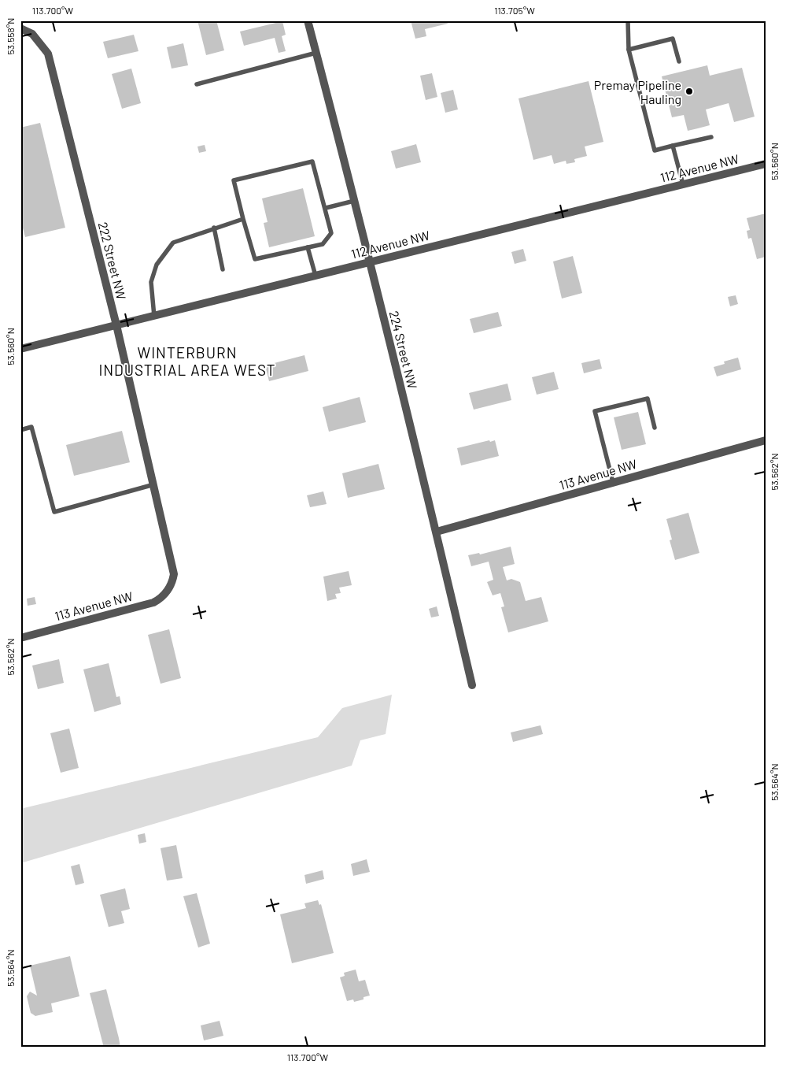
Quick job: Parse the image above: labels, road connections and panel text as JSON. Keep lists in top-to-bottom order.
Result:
{
  "streets": {
    "street": [
      "112 Avenue NW",
      "222 Street NW",
      "224 Street NW",
      "113 Avenue NW"
    ]
  },
  "crossings": [
    ["112 Avenue NW", "222 Street NW"],
    ["112 Avenue NW", "224 Street NW"],
    ["222 Street NW", "113 Avenue NW"],
    ["224 Street NW", "113 Avenue NW"]
  ],
  "districts": ["WINTERBURN INDUSTRIAL AREA WEST"],
  "places": ["Premay Pipeline Hauling"],
  "coordinates": [
    "113.700°W",
    "113.705°W",
    "53.558°N",
    "53.560°N",
    "53.562°N",
    "53.564°N"
  ]
}
